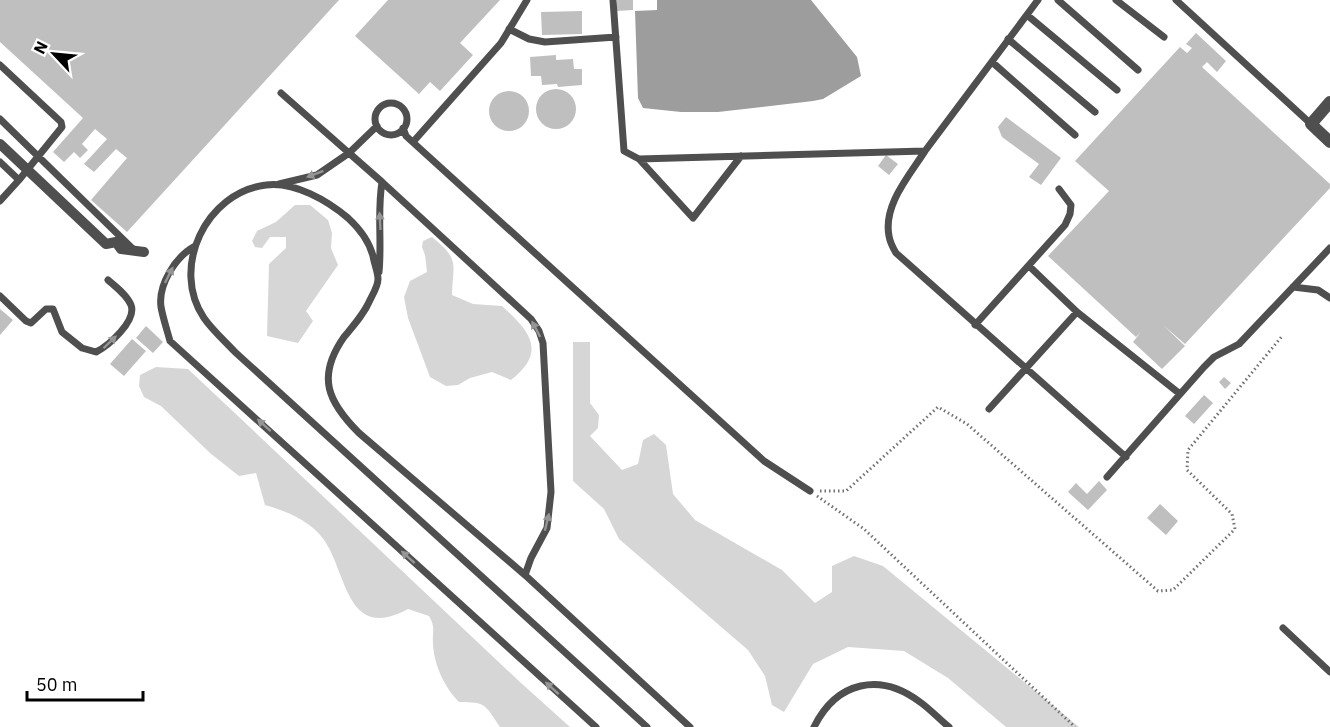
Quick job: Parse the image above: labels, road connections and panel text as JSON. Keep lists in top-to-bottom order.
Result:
{
  "scale_bar": "50 m",
  "north": "top left"
}
